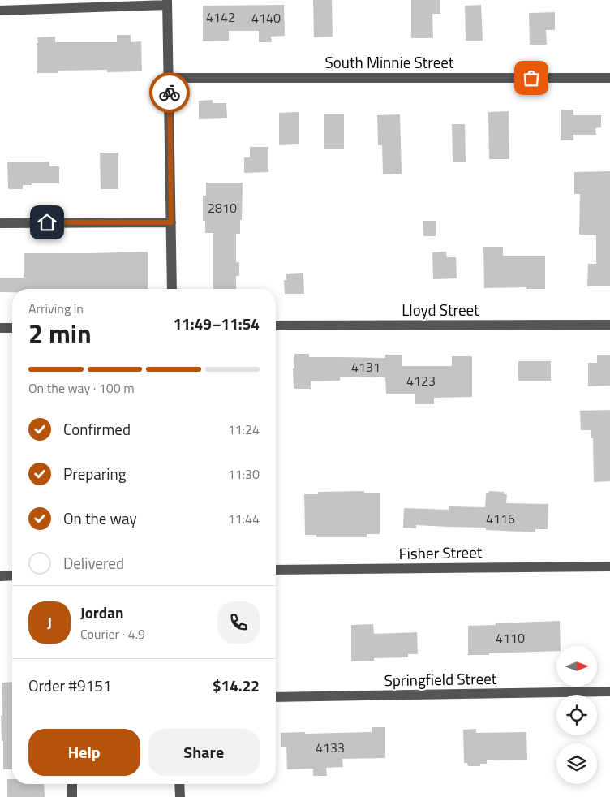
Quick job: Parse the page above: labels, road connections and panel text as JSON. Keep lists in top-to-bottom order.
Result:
{
  "streets": {
    "street": [
      "South Minnie Street",
      "Lloyd Street",
      "Fisher Street",
      "Springfield Street"
    ]
  },
  "house_numbers": [
    "4142",
    "4140",
    "2810",
    "4131",
    "4123",
    "4116",
    "4110",
    "4133"
  ],
  "north": "right",
  "page": {
    "heading": ["2 min", "Arriving in", "11:49–11:54"],
    "panel": [
      "Jordan",
      "Courier · 4.9",
      "Order #9151",
      "$14.22"
    ],
    "bar": "On the way · 100 m",
    "list": [
      ["Confirmed", "11:24"],
      ["Preparing", "11:30"],
      ["On the way", "11:44"],
      "Delivered"
    ],
    "round": "J",
    "buttons": ["Help", "Share"]
  }
}
